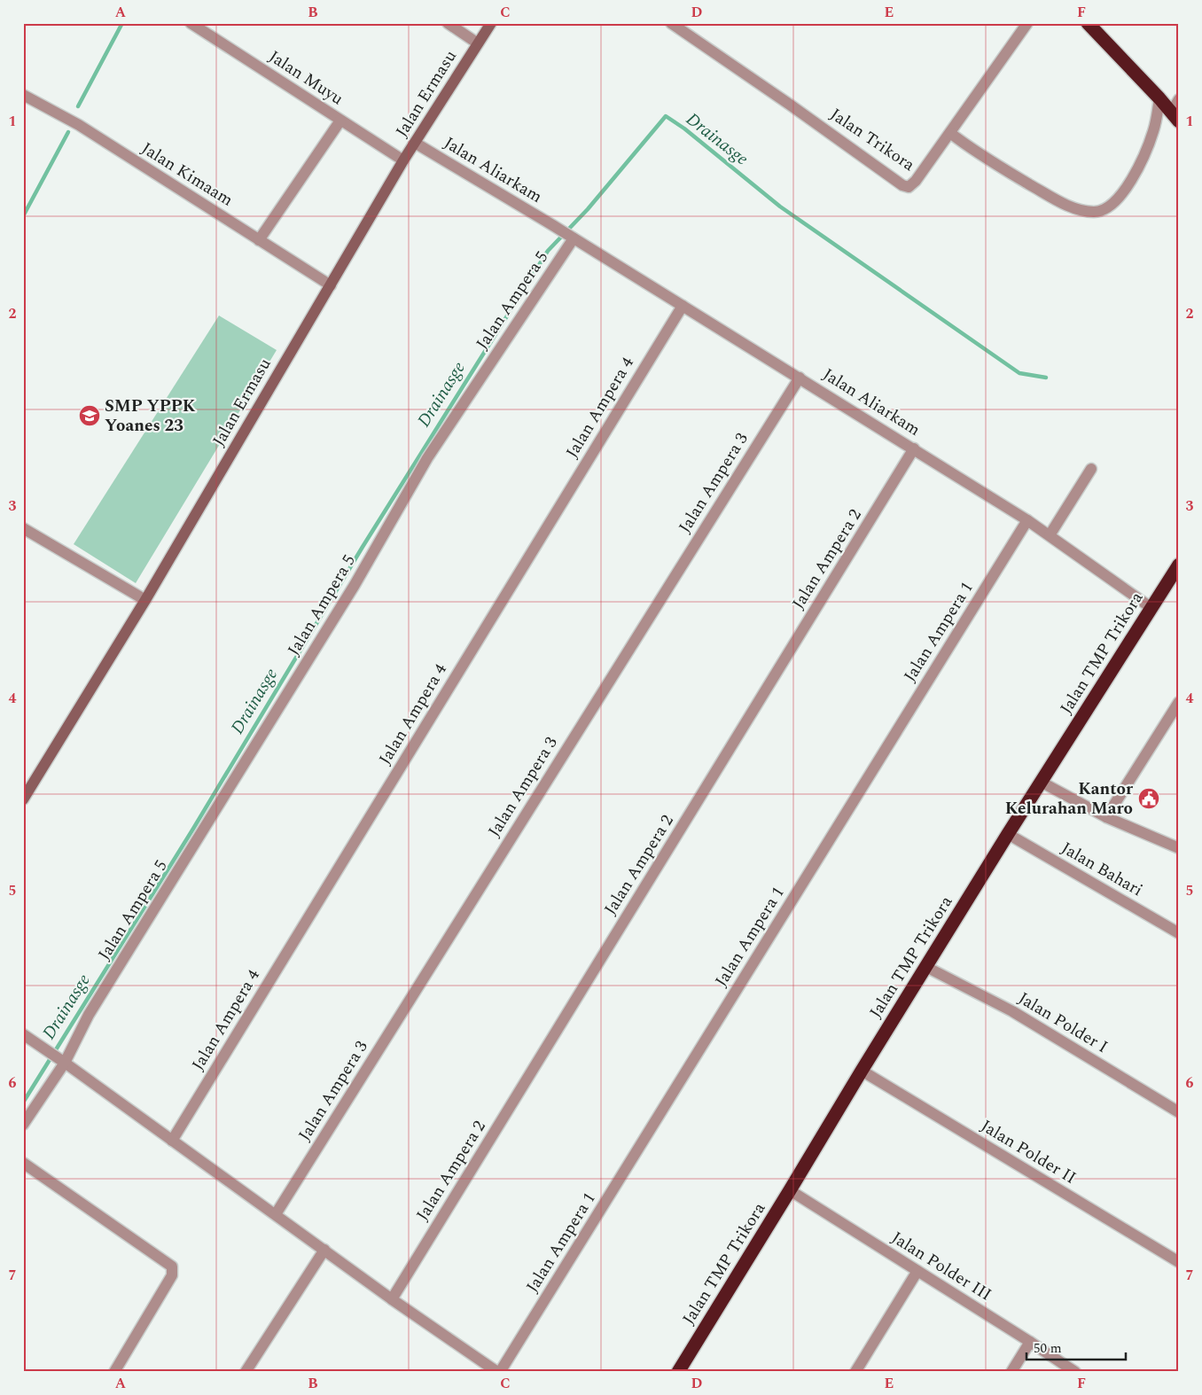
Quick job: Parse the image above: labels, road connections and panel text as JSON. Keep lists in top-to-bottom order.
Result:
{
  "streets": {
    "highway": ["Jalan TMP Trikora"],
    "street": [
      "Jalan Muyu",
      "Jalan Ermasu",
      "Jalan Trikora",
      "Jalan Aliarkam",
      "Jalan Kimaam",
      "Jalan Ampera 5",
      "Jalan Ampera 4",
      "Jalan Ampera 3",
      "Jalan Ampera 2",
      "Jalan Ampera 1",
      "Jalan Bahari",
      "Jalan Polder I",
      "Jalan Polder II",
      "Jalan Polder III"
    ]
  },
  "crossings": [
    ["Jalan Muyu", "Jalan Ermasu"],
    ["Jalan Ermasu", "Jalan Aliarkam"],
    ["Jalan Ermasu", "Jalan Kimaam"],
    ["Jalan Aliarkam", "Jalan Ampera 5"],
    ["Jalan Aliarkam", "Jalan Ampera 4"],
    ["Jalan Aliarkam", "Jalan Ampera 3"],
    ["Jalan Aliarkam", "Jalan Ampera 2"],
    ["Jalan Aliarkam", "Jalan Ampera 1"],
    ["Jalan Aliarkam", "Jalan TMP Trikora"],
    ["Jalan TMP Trikora", "Jalan Bahari"],
    ["Jalan TMP Trikora", "Jalan Polder I"],
    ["Jalan TMP Trikora", "Jalan Polder II"],
    ["Jalan TMP Trikora", "Jalan Polder III"]
  ],
  "water": ["Drainasge"],
  "places": {
    "school or university": ["SMP YPPK Yoanes 23"],
    "public building": ["Kantor Kelurahan Maro"]
  },
  "scale_bar": "50 m",
  "grid": {
    "columns": [
      "A",
      "B",
      "C",
      "D",
      "E",
      "F"
    ],
    "rows": [
      "1",
      "2",
      "3",
      "4",
      "5",
      "6",
      "7"
    ]
  }
}
